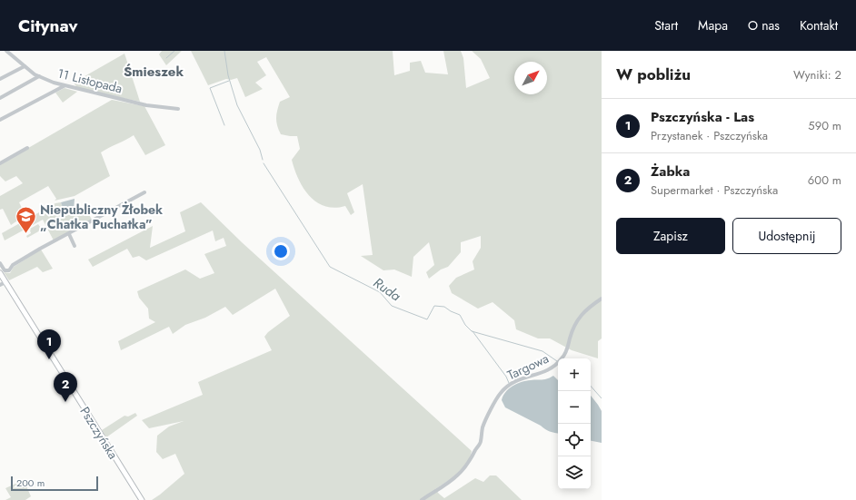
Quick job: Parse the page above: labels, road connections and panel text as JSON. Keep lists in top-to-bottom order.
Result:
{
  "streets": {
    "main road": ["Pszczyńska"],
    "street": ["11 Listopada", "Targowa"]
  },
  "districts": ["Śmieszek"],
  "water": ["Ruda"],
  "places": {
    "school or university": ["Niepubliczny Żłobek „Chatka Puchatka”"]
  },
  "scale_bar": "200 m",
  "north": "top right",
  "page": {
    "header": "Citynav",
    "nav": [
      "Start",
      "Mapa",
      "O nas",
      "Kontakt"
    ],
    "heading": ["W pobliżu", "Wyniki: 2"],
    "list": [
      {
        "mark": "1",
        "name": "Pszczyńska - Las",
        "note": "Przystanek · Pszczyńska",
        "value": "590 m"
      },
      {
        "mark": "2",
        "name": "Żabka",
        "note": "Supermarket · Pszczyńska",
        "value": "600 m"
      }
    ],
    "buttons": ["Zapisz", "Udostępnij"],
    "pins": ["1", "2"],
    "map_buttons": ["+", "−"],
    "scale": "200 m"
  }
}
